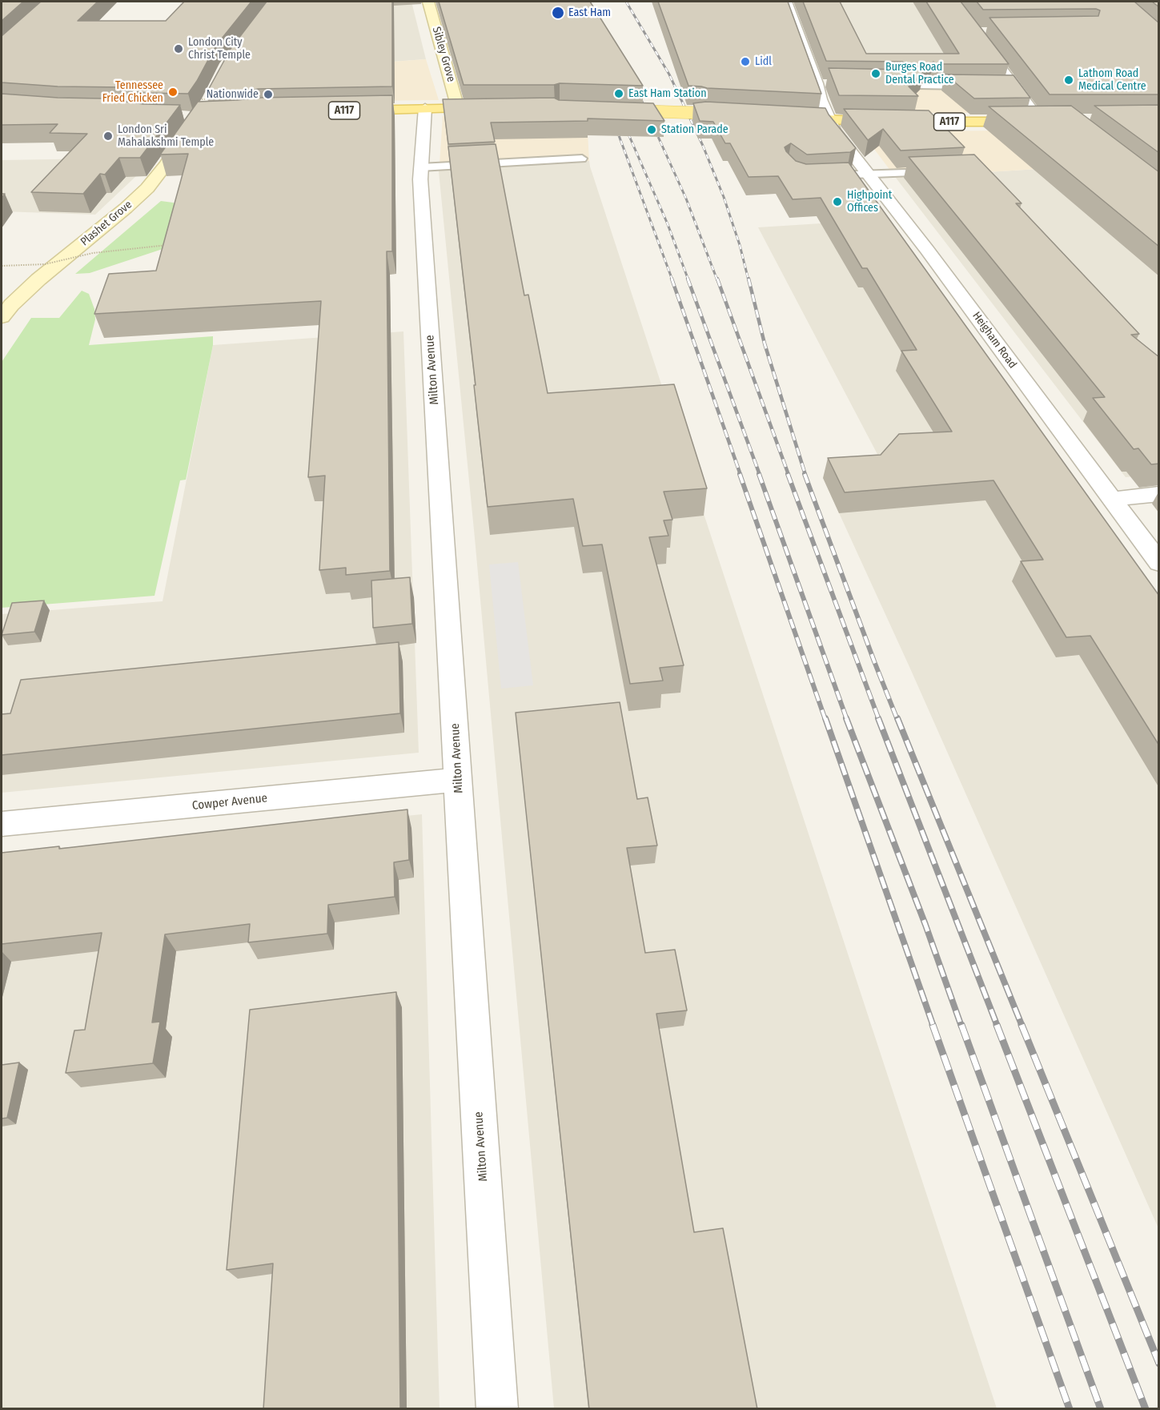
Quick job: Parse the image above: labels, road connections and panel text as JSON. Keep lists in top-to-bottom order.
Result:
{
  "streets": {
    "main road": ["Sibley Grove", "A117", "Plashet Grove"],
    "street": ["Heigham Road", "Milton Avenue", "Cowper Avenue"]
  },
  "crossings": [
    ["Sibley Grove", "A117"],
    ["A117", "Heigham Road"],
    ["A117", "Milton Avenue"],
    ["Milton Avenue", "Cowper Avenue"]
  ],
  "places": [
    "East Ham",
    "London City Christ Temple",
    "Lidl",
    "Burges Road Dental Practice",
    "Lathom Road Medical Centre",
    "Tennessee Fried Chicken",
    "East Ham Station",
    "Nationwide",
    "Station Parade",
    "London Sri Mahalakshmi Temple",
    "Highpoint Offices"
  ]
}
